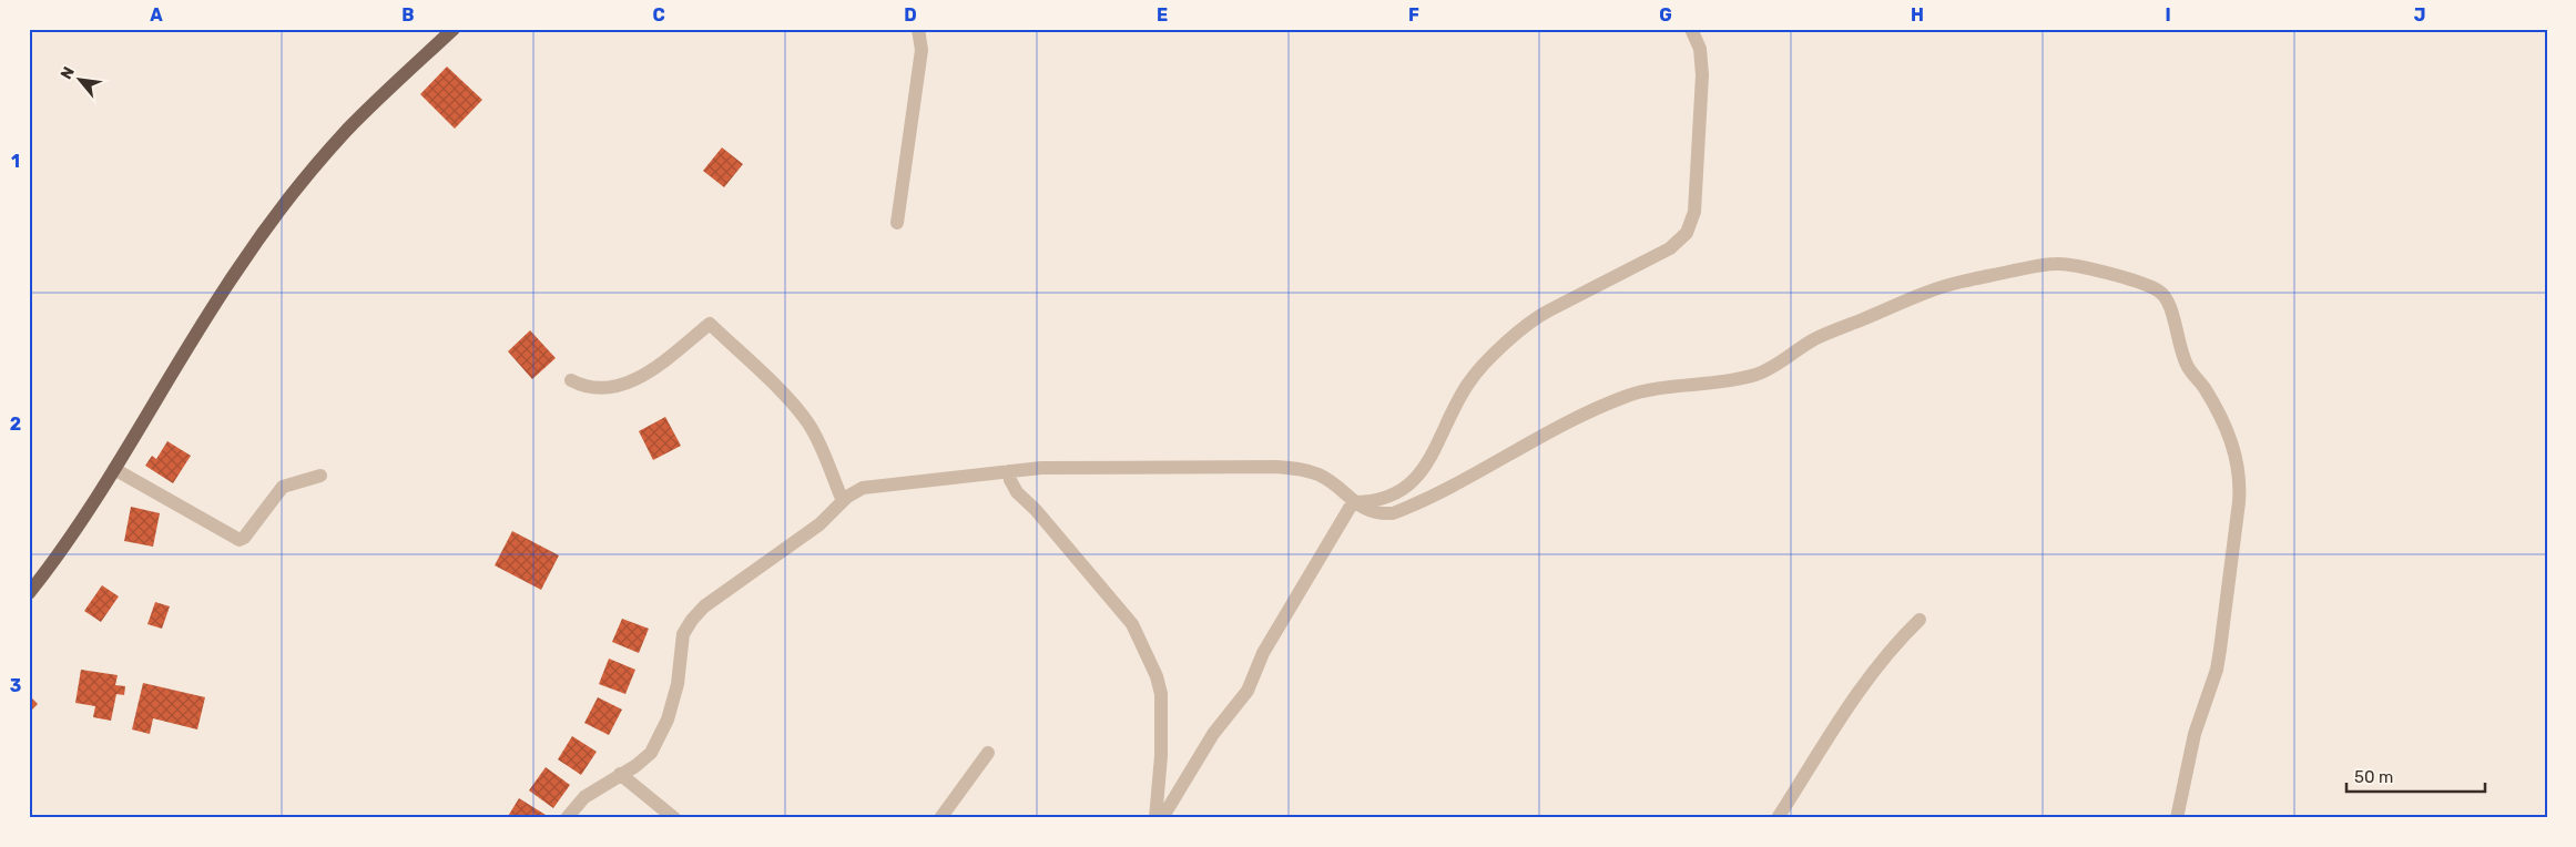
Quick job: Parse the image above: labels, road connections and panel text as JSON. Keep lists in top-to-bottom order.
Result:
{
  "scale_bar": "50 m",
  "north": "top left",
  "grid": {
    "columns": [
      "A",
      "B",
      "C",
      "D",
      "E",
      "F",
      "G",
      "H",
      "I",
      "J"
    ],
    "rows": ["1", "2", "3"]
  }
}
